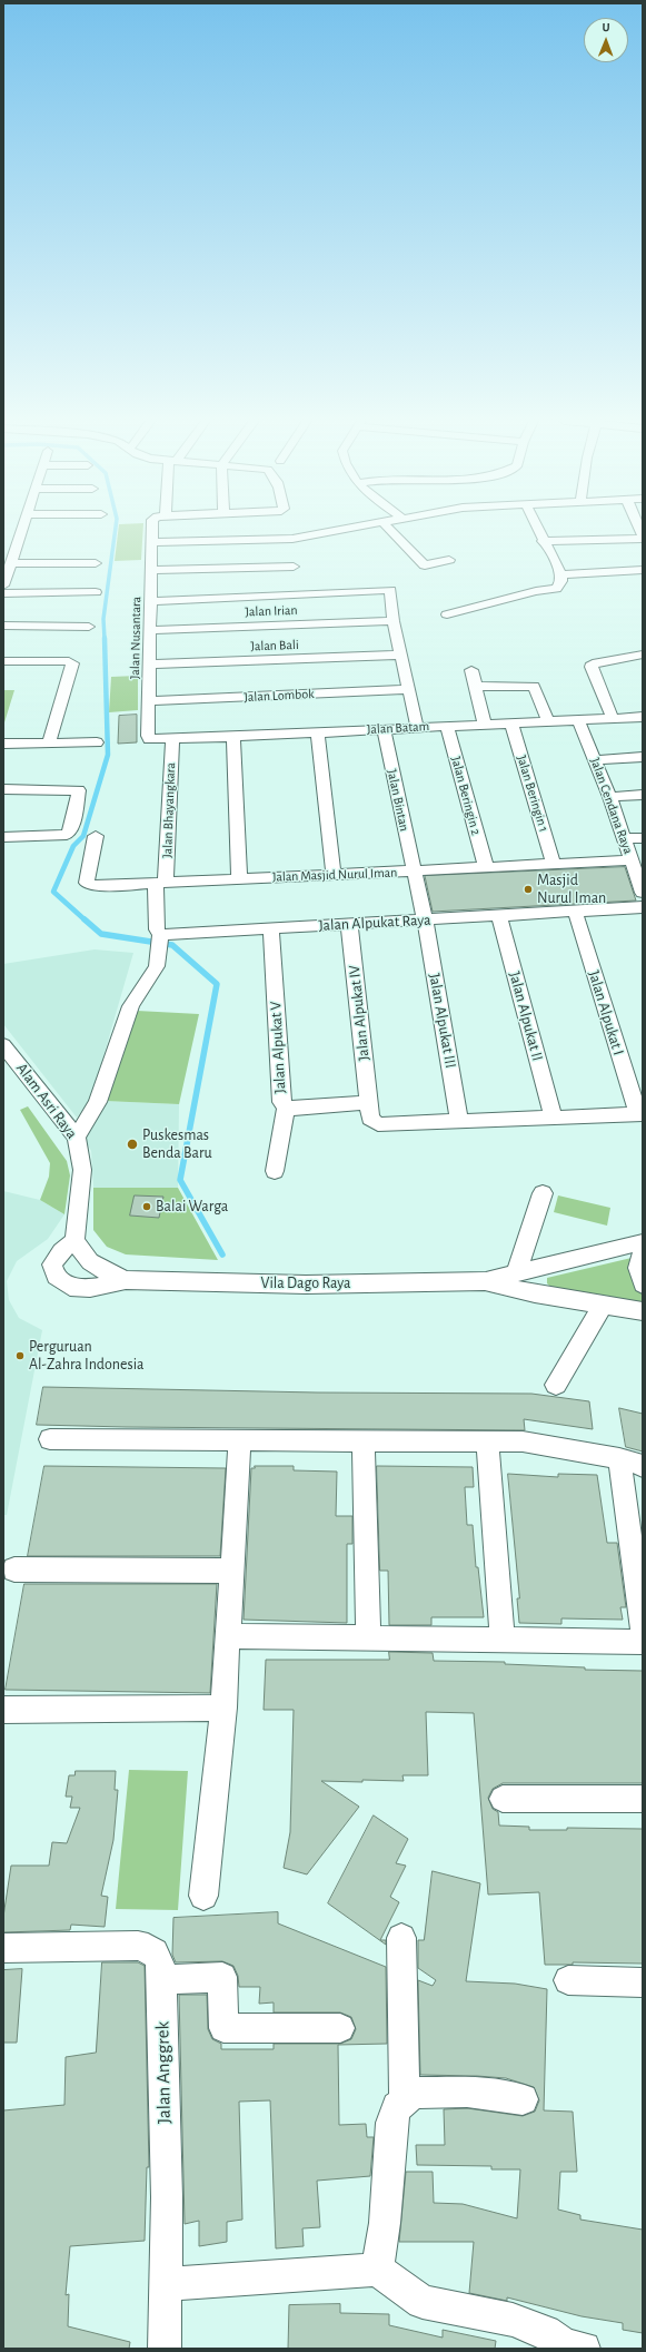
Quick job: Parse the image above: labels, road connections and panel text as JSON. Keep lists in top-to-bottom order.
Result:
{
  "streets": {
    "street": [
      "Jalan Irian",
      "Jalan Nusantara",
      "Jalan Bali",
      "Jalan Lombok",
      "Jalan Batam",
      "Jalan Beringin 1",
      "Jalan Beringin 2",
      "Jalan Bintan",
      "Jalan Cendana Raya",
      "Jalan Bhayangkara",
      "Jalan Masjid Nurul Iman",
      "Jalan Alpukat Raya",
      "Jalan Alpukat IV",
      "Jalan Alpukat I",
      "Jalan Alpukat II",
      "Jalan Alpukat III",
      "Jalan Alpukat V",
      "Alam Asri Raya",
      "Vila Dago Raya",
      "Jalan Anggrek"
    ]
  },
  "crossings": [
    ["Jalan Irian", "Jalan Nusantara"],
    ["Jalan Nusantara", "Jalan Bali"],
    ["Jalan Nusantara", "Jalan Lombok"],
    ["Jalan Nusantara", "Jalan Batam"],
    ["Jalan Batam", "Jalan Beringin 1"],
    ["Jalan Batam", "Jalan Beringin 2"],
    ["Jalan Batam", "Jalan Bintan"],
    ["Jalan Batam", "Jalan Cendana Raya"],
    ["Jalan Batam", "Jalan Bhayangkara"],
    ["Jalan Beringin 1", "Jalan Masjid Nurul Iman"],
    ["Jalan Beringin 2", "Jalan Masjid Nurul Iman"],
    ["Jalan Bintan", "Jalan Masjid Nurul Iman"],
    ["Jalan Bintan", "Jalan Alpukat Raya"],
    ["Jalan Bintan", "Jalan Alpukat III"],
    ["Jalan Cendana Raya", "Jalan Masjid Nurul Iman"],
    ["Jalan Bhayangkara", "Jalan Masjid Nurul Iman"],
    ["Jalan Alpukat Raya", "Jalan Alpukat IV"],
    ["Jalan Alpukat Raya", "Jalan Alpukat I"],
    ["Jalan Alpukat Raya", "Jalan Alpukat II"],
    ["Jalan Alpukat Raya", "Jalan Alpukat III"],
    ["Jalan Alpukat Raya", "Jalan Alpukat V"],
    ["Jalan Alpukat IV", "Jalan Alpukat I"],
    ["Jalan Alpukat IV", "Jalan Alpukat II"],
    ["Jalan Alpukat IV", "Jalan Alpukat III"],
    ["Jalan Alpukat IV", "Jalan Alpukat V"],
    ["Alam Asri Raya", "Vila Dago Raya"]
  ],
  "places": [
    "Masjid Nurul Iman",
    "Puskesmas Benda Baru",
    "Balai Warga",
    "Perguruan Al-Zahra Indonesia"
  ],
  "north": "top"
}
